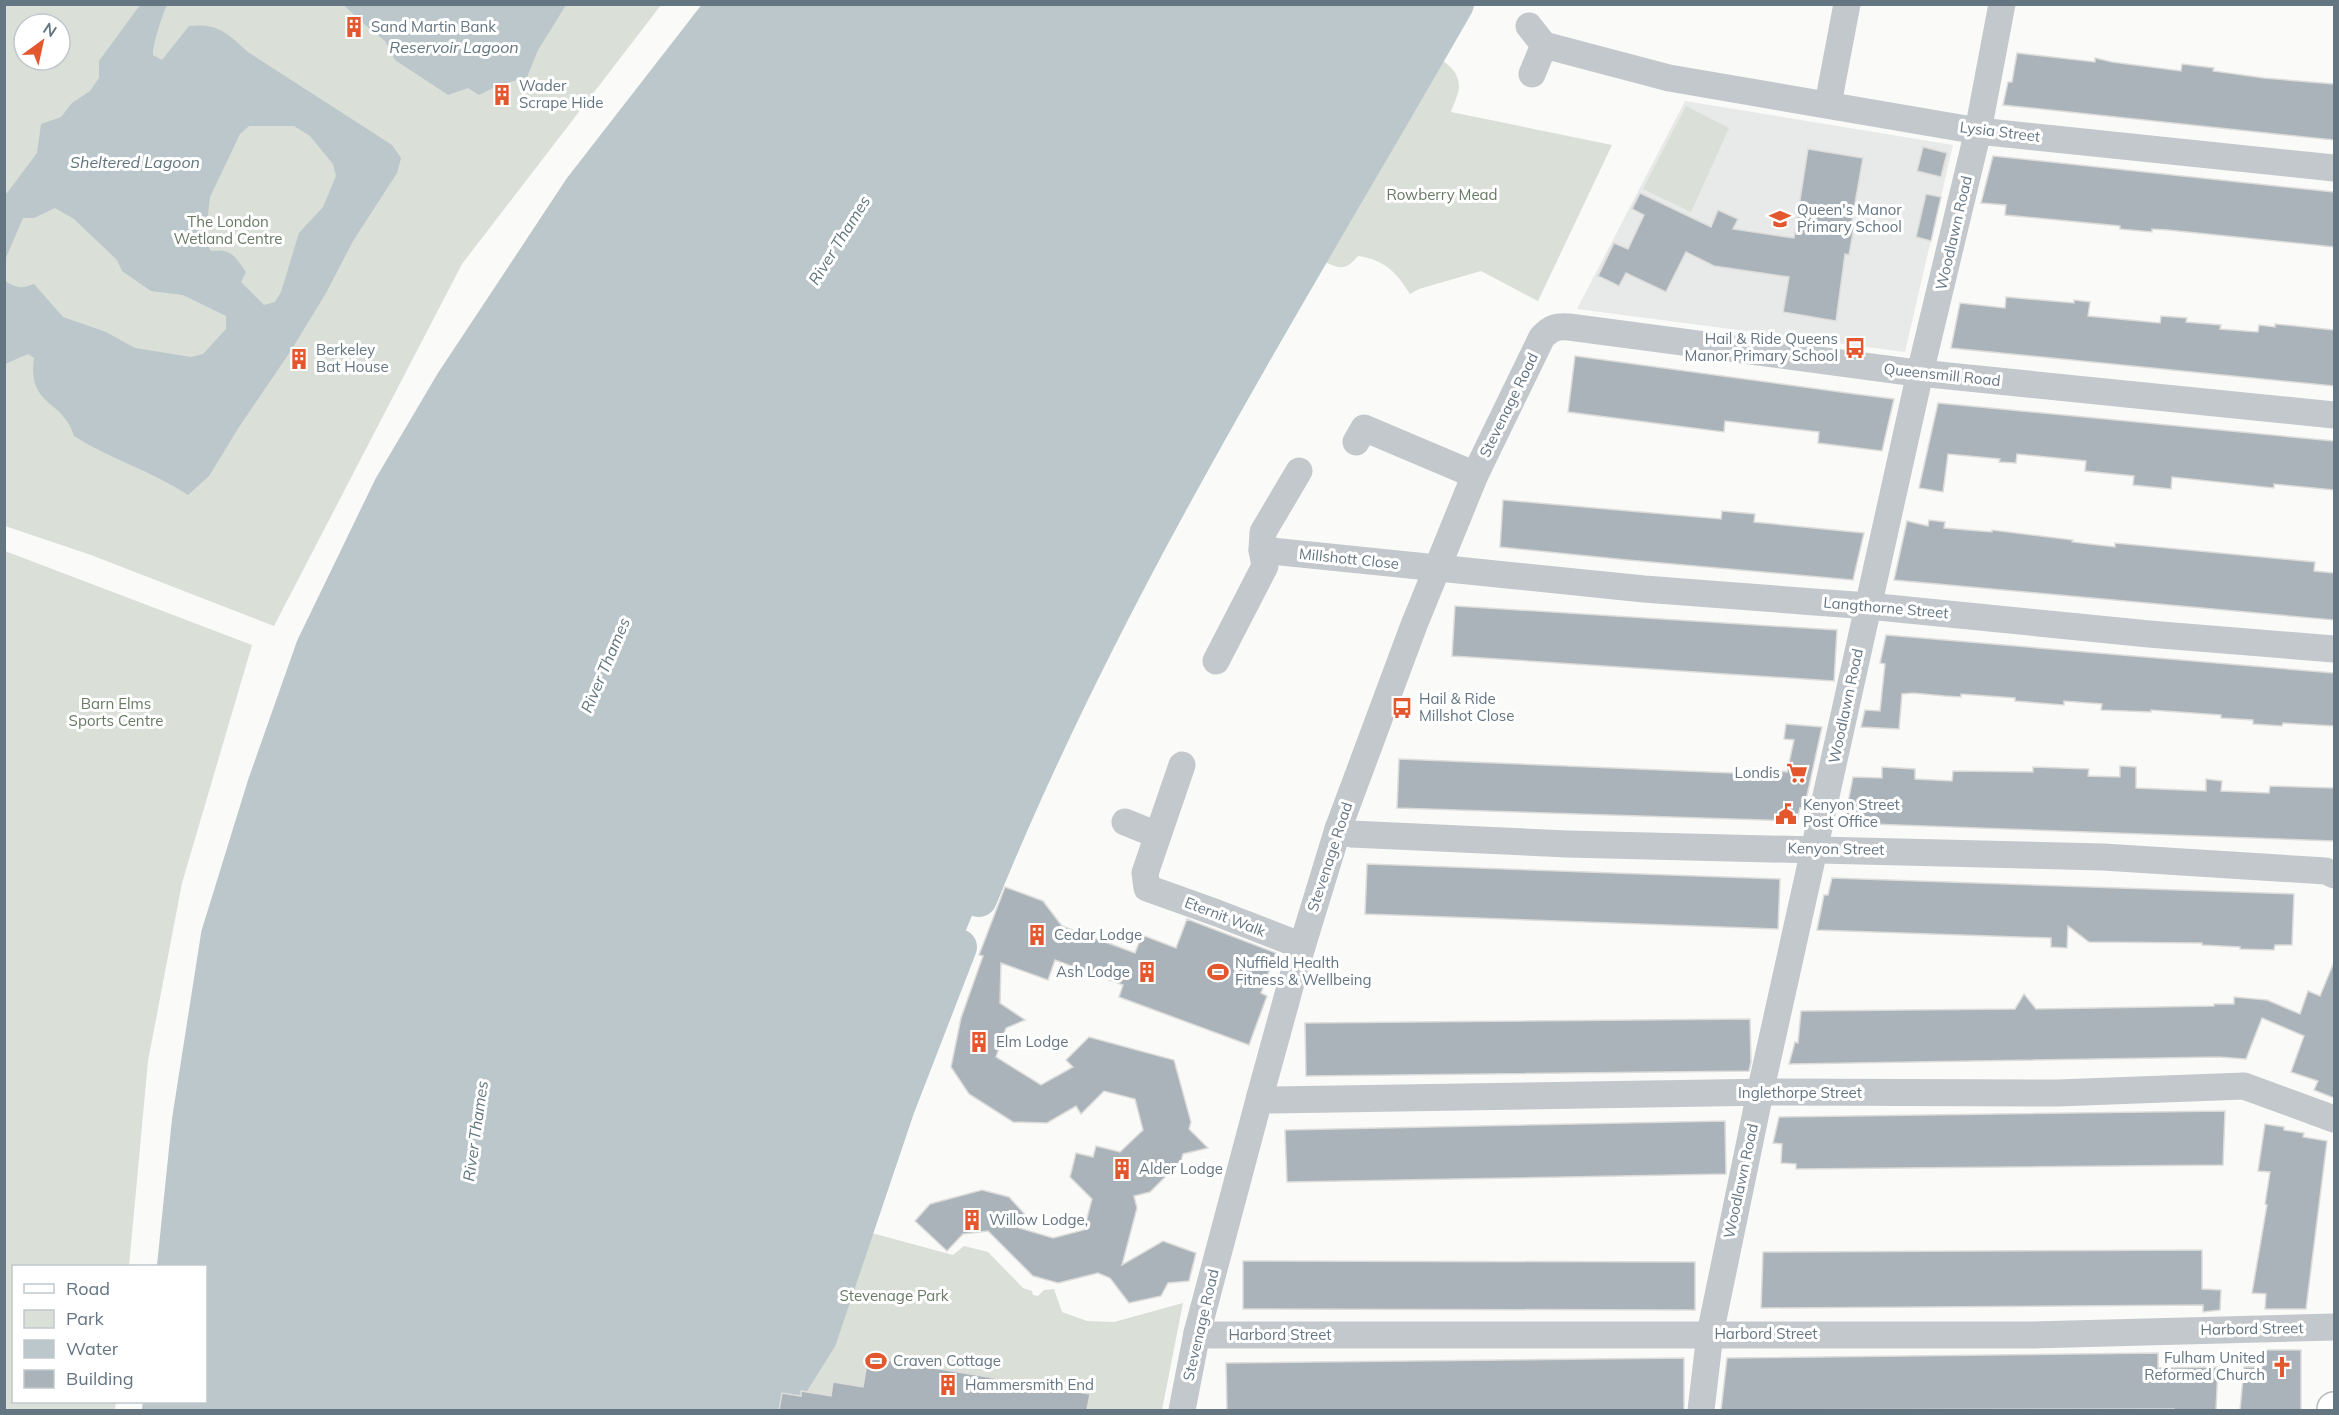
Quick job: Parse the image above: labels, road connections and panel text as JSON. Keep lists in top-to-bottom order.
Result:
{
  "streets": {
    "street": [
      "Lysia Street",
      "Woodlawn Road",
      "Queensmill Road",
      "Stevenage Road",
      "Millshott Close",
      "Langthorne Street",
      "Kenyon Street",
      "Eternit Walk",
      "Inglethorpe Street",
      "Harbord Street"
    ]
  },
  "crossings": [
    ["Lysia Street", "Woodlawn Road"],
    ["Woodlawn Road", "Queensmill Road"],
    ["Woodlawn Road", "Langthorne Street"],
    ["Woodlawn Road", "Kenyon Street"],
    ["Woodlawn Road", "Inglethorpe Street"],
    ["Woodlawn Road", "Harbord Street"],
    ["Queensmill Road", "Stevenage Road"],
    ["Stevenage Road", "Millshott Close"],
    ["Stevenage Road", "Langthorne Street"],
    ["Stevenage Road", "Kenyon Street"],
    ["Stevenage Road", "Eternit Walk"],
    ["Stevenage Road", "Inglethorpe Street"],
    ["Stevenage Road", "Harbord Street"],
    ["Millshott Close", "Langthorne Street"]
  ],
  "water": ["Reservoir Lagoon", "Sheltered Lagoon", "River Thames"],
  "parks": [
    "Rowberry Mead",
    "The London Wetland Centre",
    "Barn Elms Sports Centre",
    "Stevenage Park"
  ],
  "places": {
    "building": [
      "Sand Martin Bank",
      "Wader Scrape Hide",
      "Berkeley Bat House",
      "Cedar Lodge",
      "Ash Lodge",
      "Elm Lodge",
      "Alder Lodge",
      "Willow Lodge,",
      "Hammersmith End"
    ],
    "school or university": ["Queen's Manor Primary School"],
    "bus stop": ["Hail & Ride Queens Manor Primary School", "Hail & Ride Millshot Close"],
    "supermarket": ["Londis"],
    "public building": ["Kenyon Street Post Office"],
    "sports": ["Nuffield Health Fitness & Wellbeing", "Craven Cottage"],
    "church": ["Fulham United Reformed Church"]
  },
  "legend": [
    "Road",
    "Park",
    "Water",
    "Building"
  ],
  "north": "top right"
}
